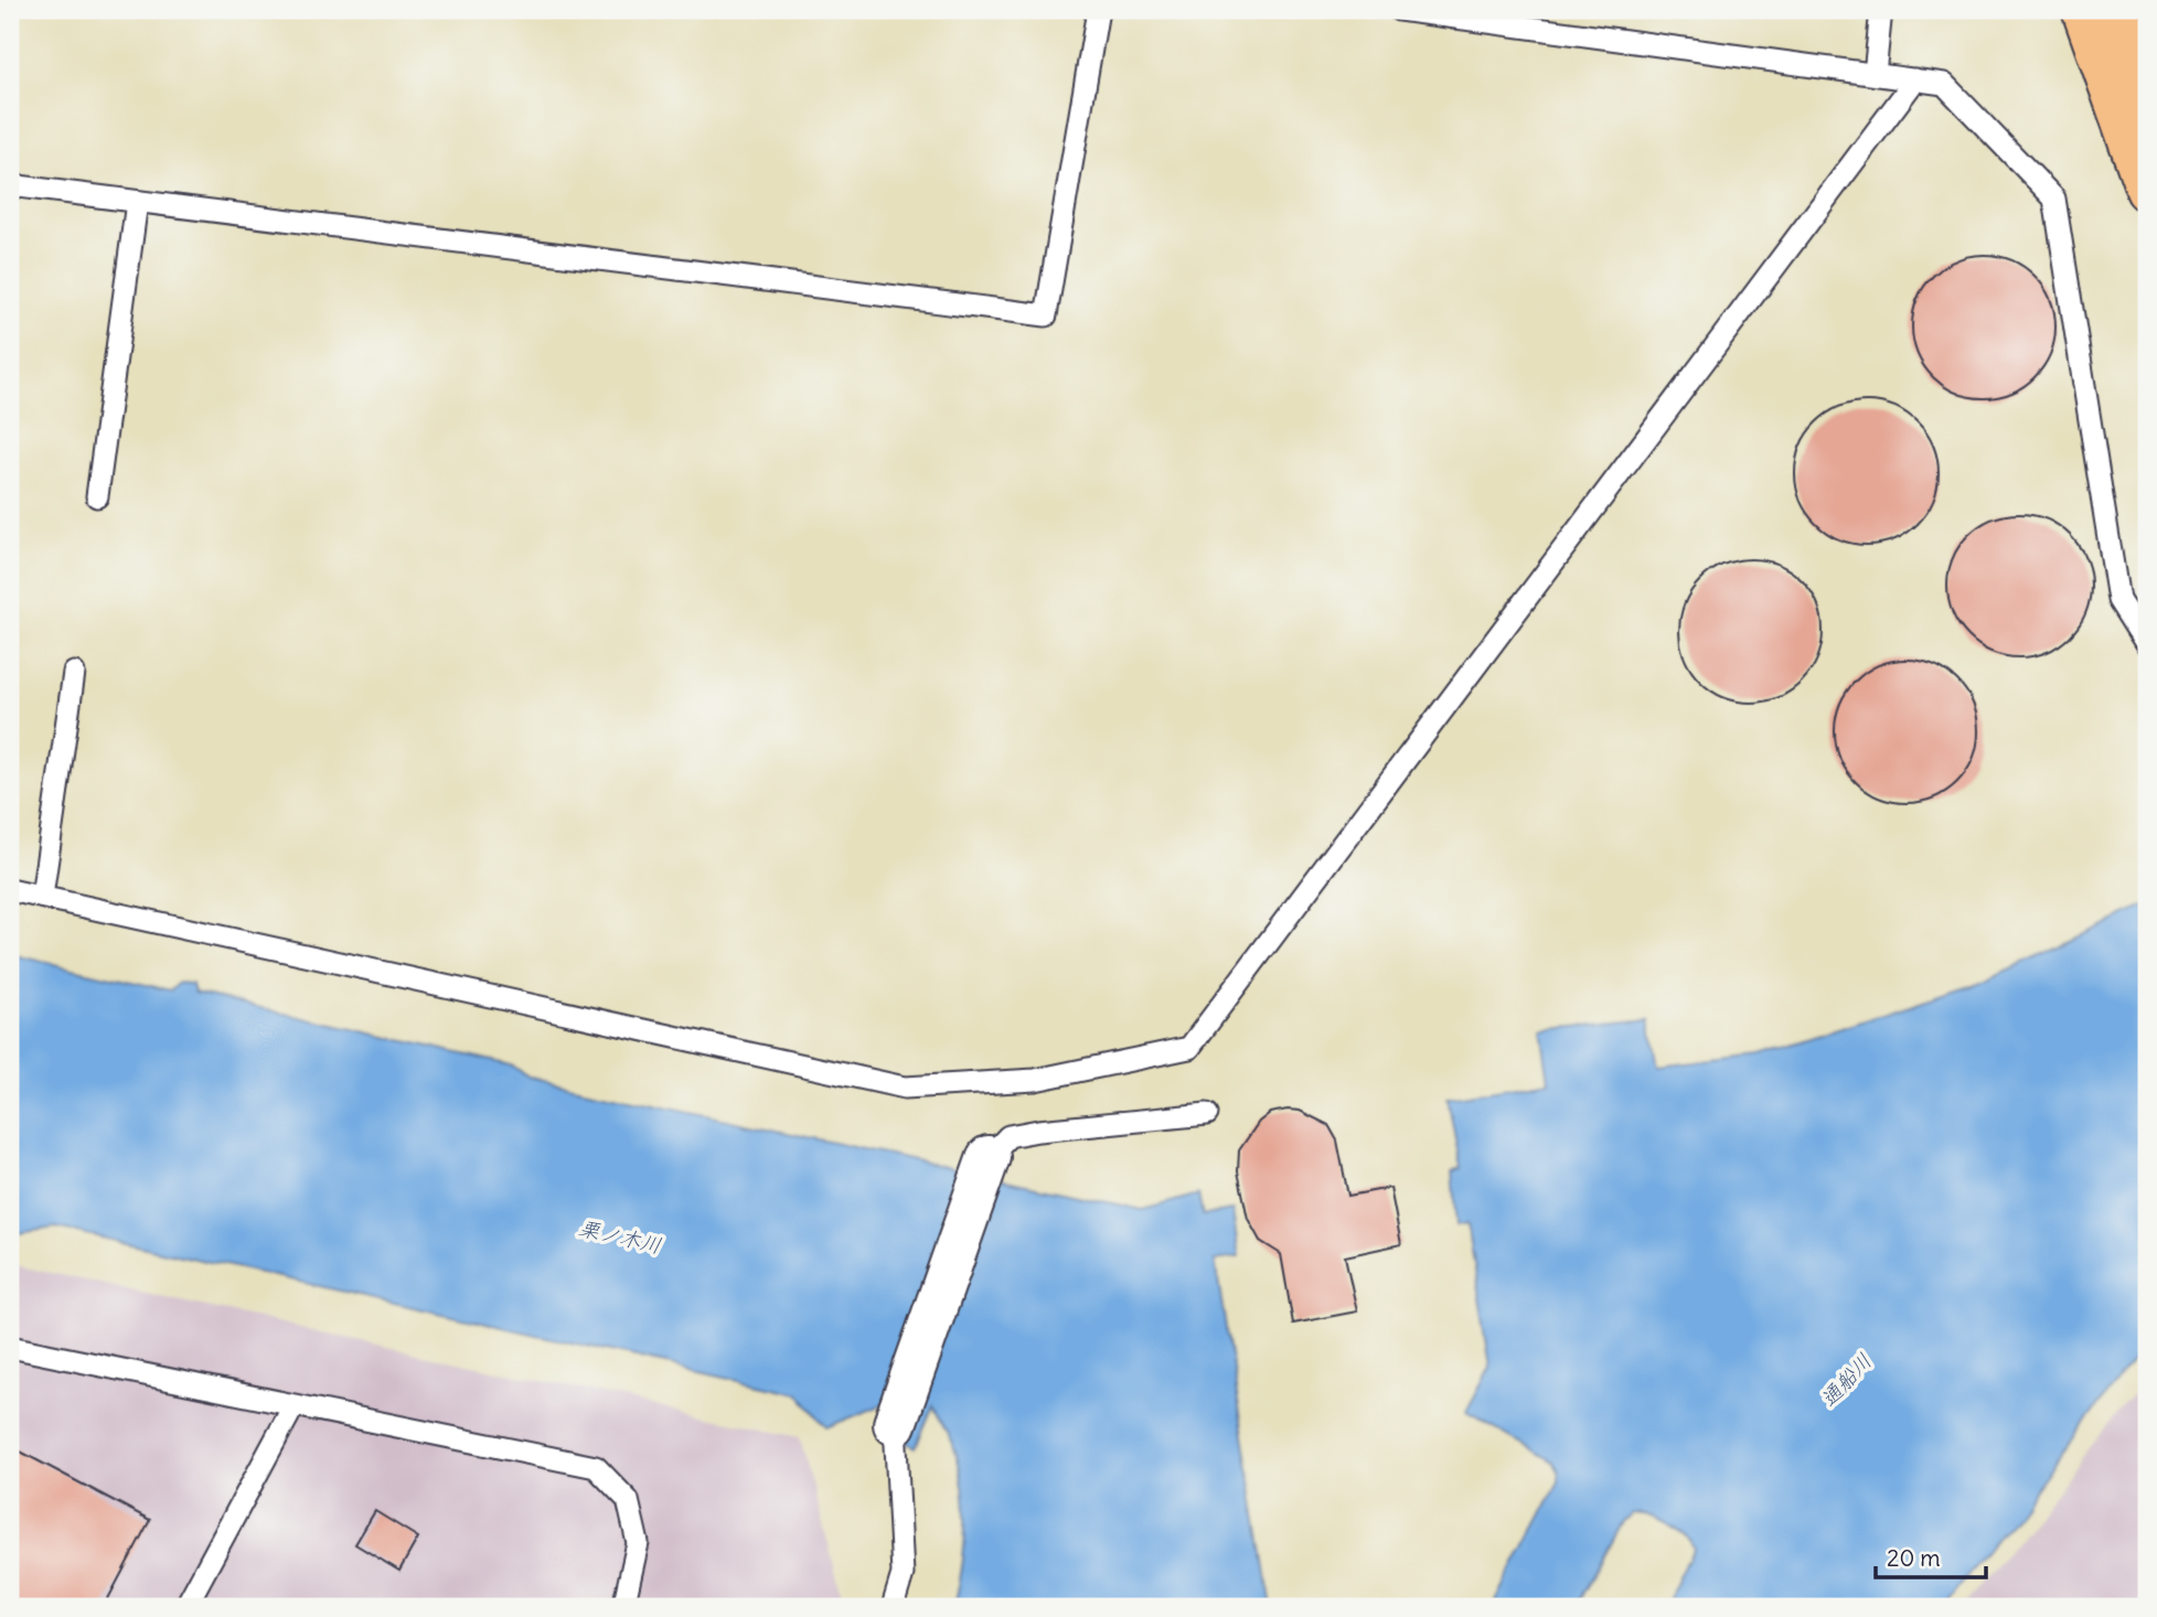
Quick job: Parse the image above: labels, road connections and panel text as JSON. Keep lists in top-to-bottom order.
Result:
{
  "water": ["栗ノ木川", "通船川"],
  "scale_bar": "20 m"
}
